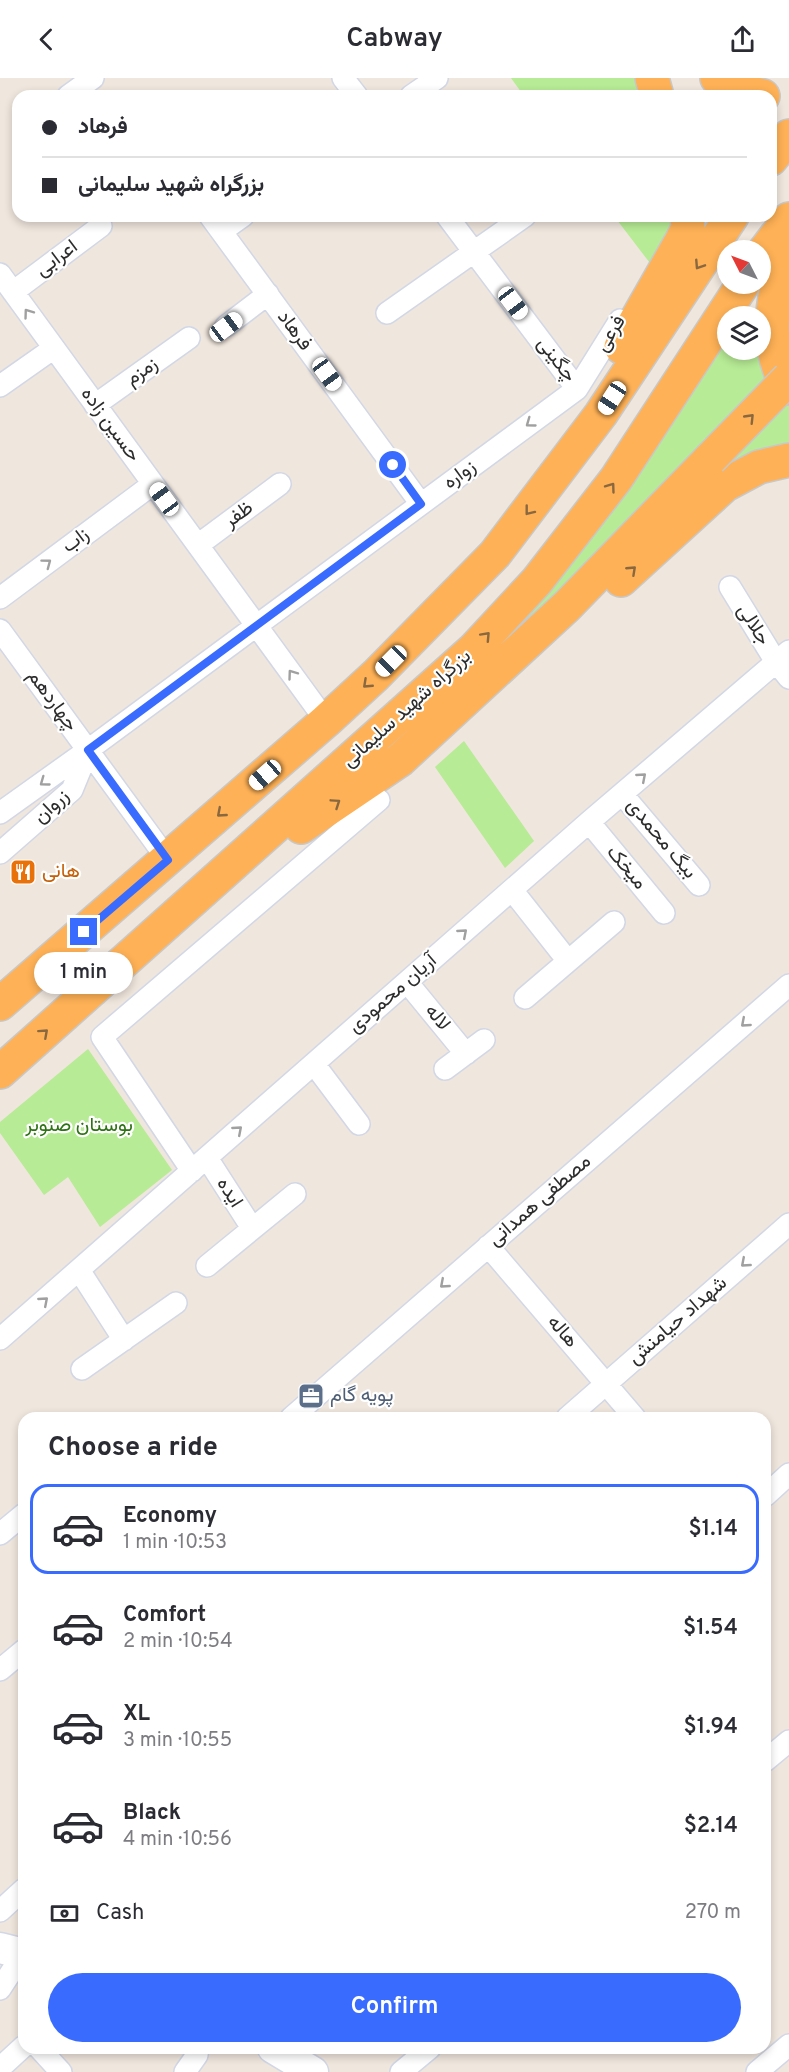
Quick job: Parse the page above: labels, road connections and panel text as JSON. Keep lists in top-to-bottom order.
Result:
{
  "streets": {
    "highway": ["بزرگراه شهید سلیمانی"],
    "street": [
      "اعرابی",
      "فرهاد",
      "فرعی",
      "چگینی",
      "زمزم",
      "حسین زاده",
      "زواره",
      "ظفر",
      "زاب",
      "جلالی",
      "چهاردهم",
      "زروان",
      "بیگ محمدی",
      "میخک",
      "آریان محمودی",
      "لاله",
      "ایده",
      "مصطفی همدانی",
      "شهداد حیامنش",
      "هاله"
    ]
  },
  "crossings": [
    ["اعرابی", "حسین زاده"],
    ["فرهاد", "زواره"],
    ["فرعی", "چگینی"],
    ["فرعی", "زواره"],
    ["چگینی", "زواره"],
    ["زمزم", "حسین زاده"],
    ["حسین زاده", "زواره"],
    ["حسین زاده", "ظفر"],
    ["حسین زاده", "زاب"],
    ["زواره", "چهاردهم"],
    ["زواره", "زروان"],
    ["جلالی", "آریان محمودی"],
    ["چهاردهم", "زروان"],
    ["بیگ محمدی", "آریان محمودی"],
    ["میخک", "آریان محمودی"],
    ["آریان محمودی", "لاله"],
    ["آریان محمودی", "ایده"],
    ["مصطفی همدانی", "هاله"],
    ["شهداد حیامنش", "هاله"]
  ],
  "one_way": ["آریان محمودی", "مصطفی همدانی", "شهداد حیامنش"],
  "parks": ["بوستان صنوبر"],
  "places": {
    "restaurant": ["هانی"],
    "office": ["پویه گام"]
  },
  "north": "top left",
  "page": {
    "header": "Cabway",
    "banner": ["فرهاد", "بزرگراه شهید سلیمانی"],
    "bubble": "1 min",
    "heading": "Choose a ride",
    "list": [
      {
        "name": "Economy",
        "note": "1 min · 10:53",
        "value": "$1.14"
      },
      {
        "name": "Comfort",
        "note": "2 min · 10:54",
        "value": "$1.54"
      },
      {
        "name": "XL",
        "note": "3 min · 10:55",
        "value": "$1.94"
      },
      {
        "name": "Black",
        "note": "4 min · 10:56",
        "value": "$2.14"
      }
    ],
    "pay": ["Cash", "270 m"],
    "buttons": "Confirm"
  }
}
